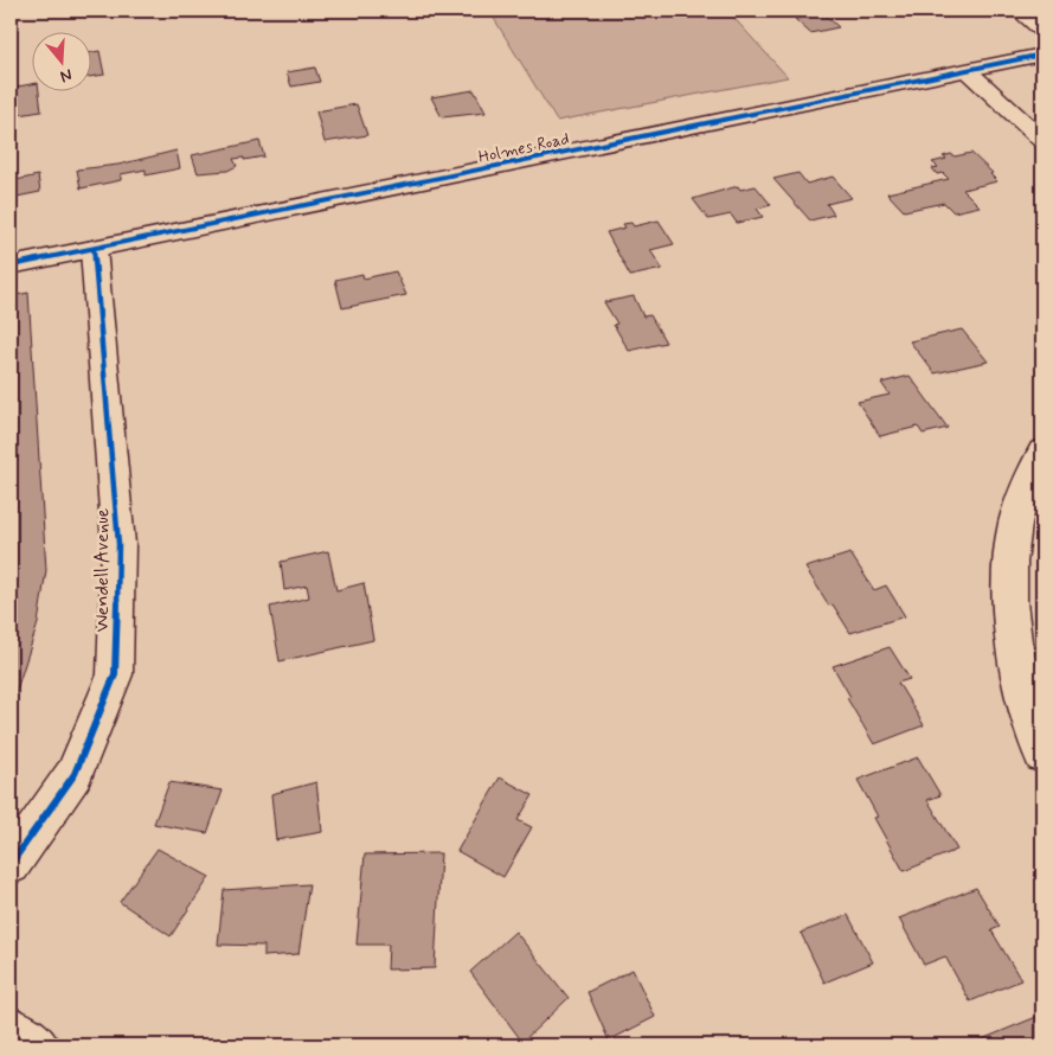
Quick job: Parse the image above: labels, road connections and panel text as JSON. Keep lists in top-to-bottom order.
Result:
{
  "streets": {
    "main road": ["Holmes Road", "Wendell Avenue"]
  },
  "crossings": [
    ["Holmes Road", "Wendell Avenue"]
  ],
  "north": "bottom"
}
